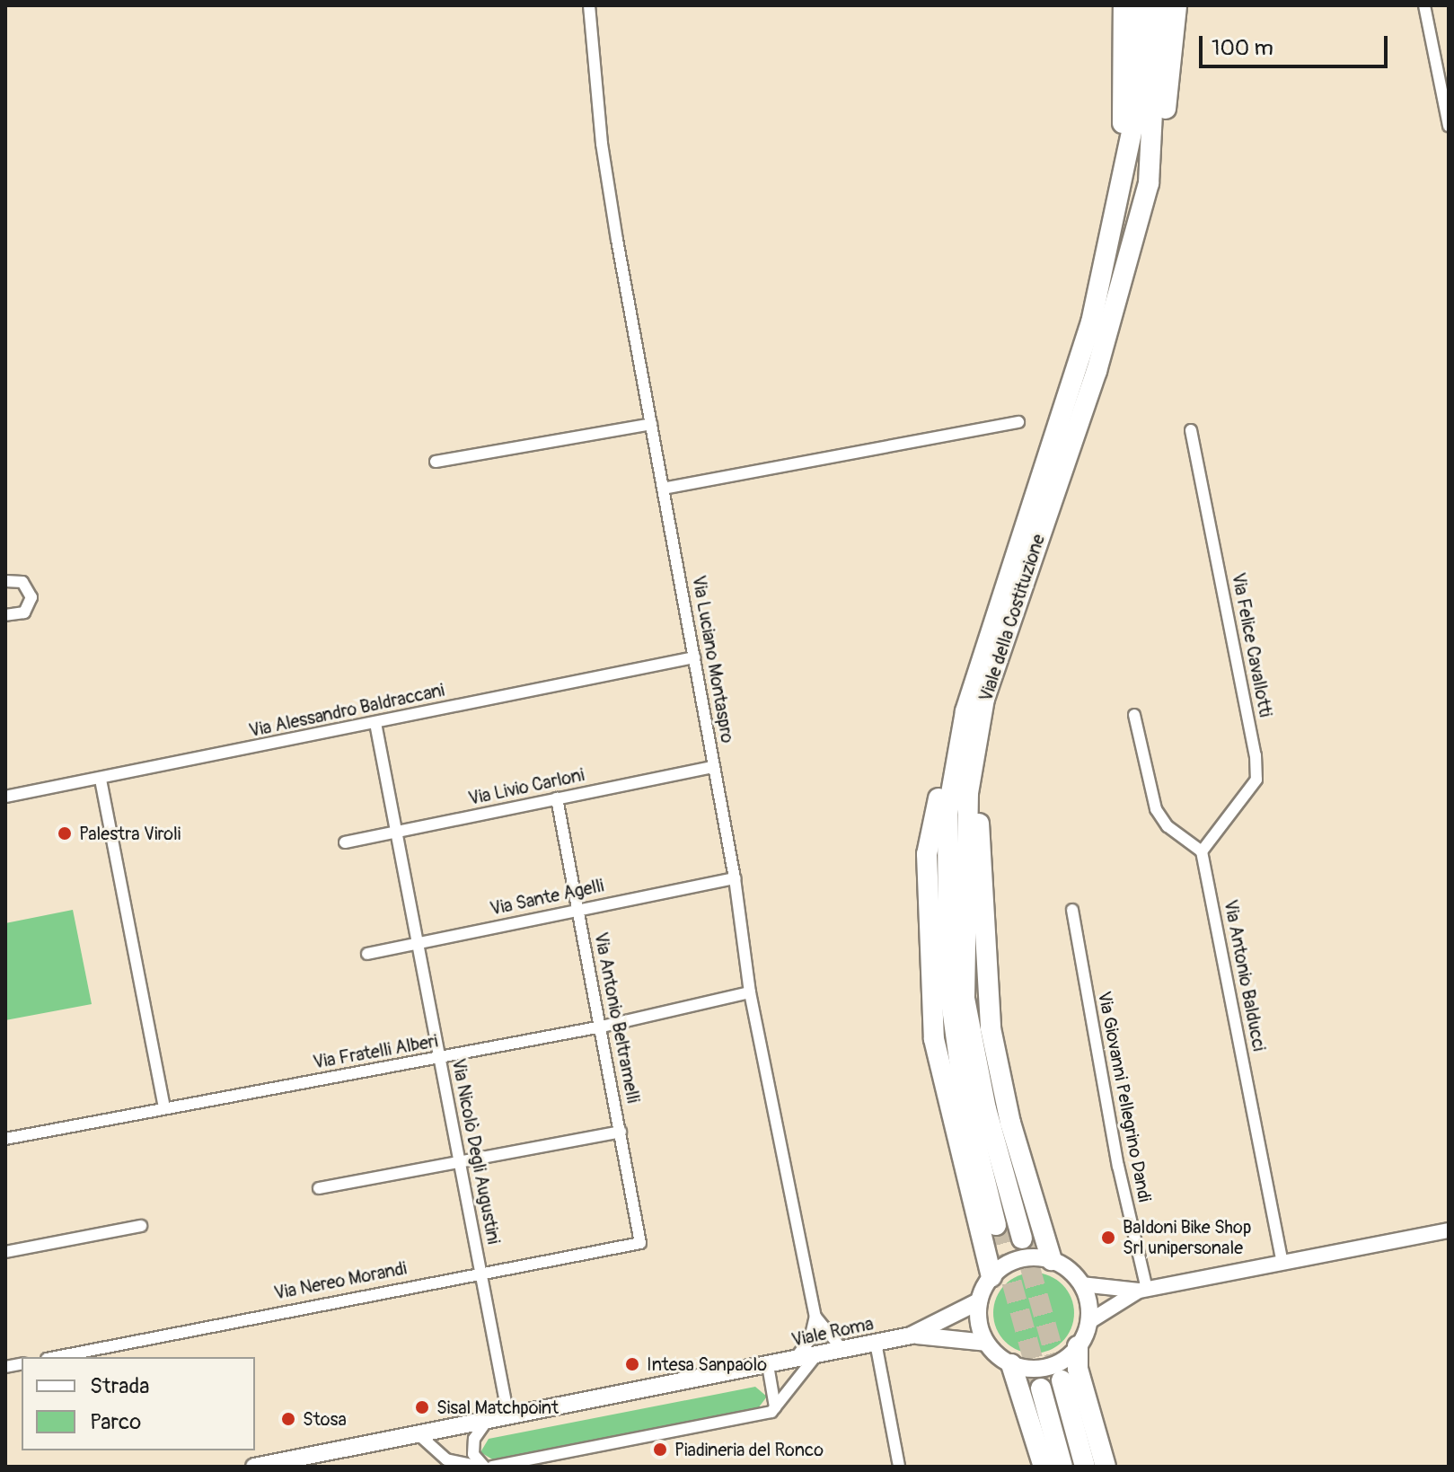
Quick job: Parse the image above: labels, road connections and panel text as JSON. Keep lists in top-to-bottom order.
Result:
{
  "streets": {
    "highway": ["Viale della Costituzione"],
    "main road": ["Viale Roma"],
    "street": [
      "Via Felice Cavallotti",
      "Via Luciano Montaspro",
      "Via Alessandro Baldraccani",
      "Via Livio Carloni",
      "Via Sante Agelli",
      "Via Antonio Balducci",
      "Via Antonio Beltramelli",
      "Via Fratelli Alberi",
      "Via Giovanni Pellegrino Dandi",
      "Via Nicolò Degli Augustini",
      "Via Nereo Morandi"
    ]
  },
  "crossings": [
    ["Via Felice Cavallotti", "Via Antonio Balducci"],
    ["Via Luciano Montaspro", "Via Alessandro Baldraccani"],
    ["Via Luciano Montaspro", "Via Livio Carloni"],
    ["Via Luciano Montaspro", "Via Sante Agelli"],
    ["Via Luciano Montaspro", "Via Fratelli Alberi"],
    ["Via Luciano Montaspro", "Viale Roma"],
    ["Via Alessandro Baldraccani", "Via Nicolò Degli Augustini"],
    ["Via Livio Carloni", "Via Antonio Beltramelli"],
    ["Via Livio Carloni", "Via Nicolò Degli Augustini"],
    ["Via Sante Agelli", "Via Antonio Beltramelli"],
    ["Via Sante Agelli", "Via Nicolò Degli Augustini"],
    ["Via Antonio Beltramelli", "Via Fratelli Alberi"],
    ["Via Antonio Beltramelli", "Via Nereo Morandi"],
    ["Via Fratelli Alberi", "Via Nicolò Degli Augustini"],
    ["Via Nicolò Degli Augustini", "Via Nereo Morandi"],
    ["Via Nicolò Degli Augustini", "Viale Roma"]
  ],
  "places": [
    "Palestra Viroli",
    "Baldoni Bike Shop Srl unipersonale",
    "Intesa Sanpaolo",
    "Sisal Matchpoint",
    "Stosa",
    "Piadineria del Ronco"
  ],
  "legend": ["Strada", "Parco"],
  "scale_bar": "100 m"
}
